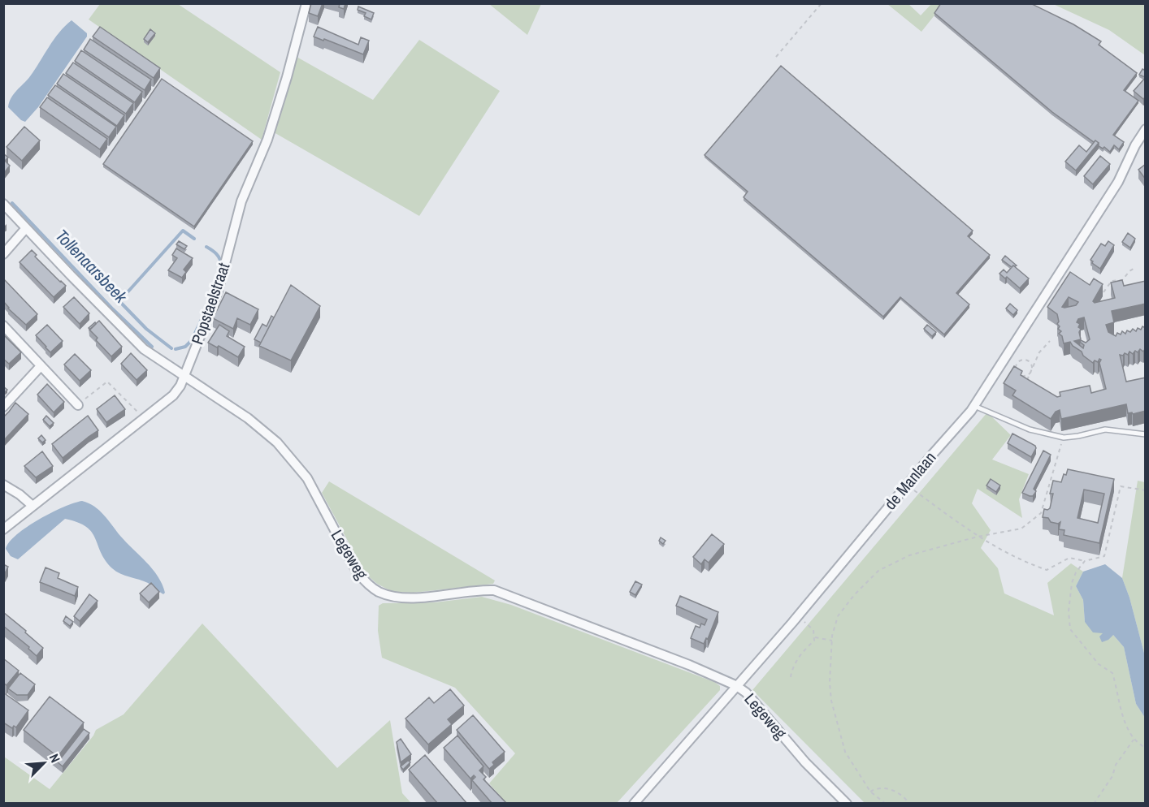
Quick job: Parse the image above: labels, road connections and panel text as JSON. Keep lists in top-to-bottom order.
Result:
{
  "streets": {
    "street": ["Popstaelstraat", "de Manlaan", "Legeweg"]
  },
  "crossings": [
    ["Popstaelstraat", "Legeweg"],
    ["de Manlaan", "Legeweg"]
  ],
  "water": ["Tollenaarsbeek"],
  "north": "top right"
}
